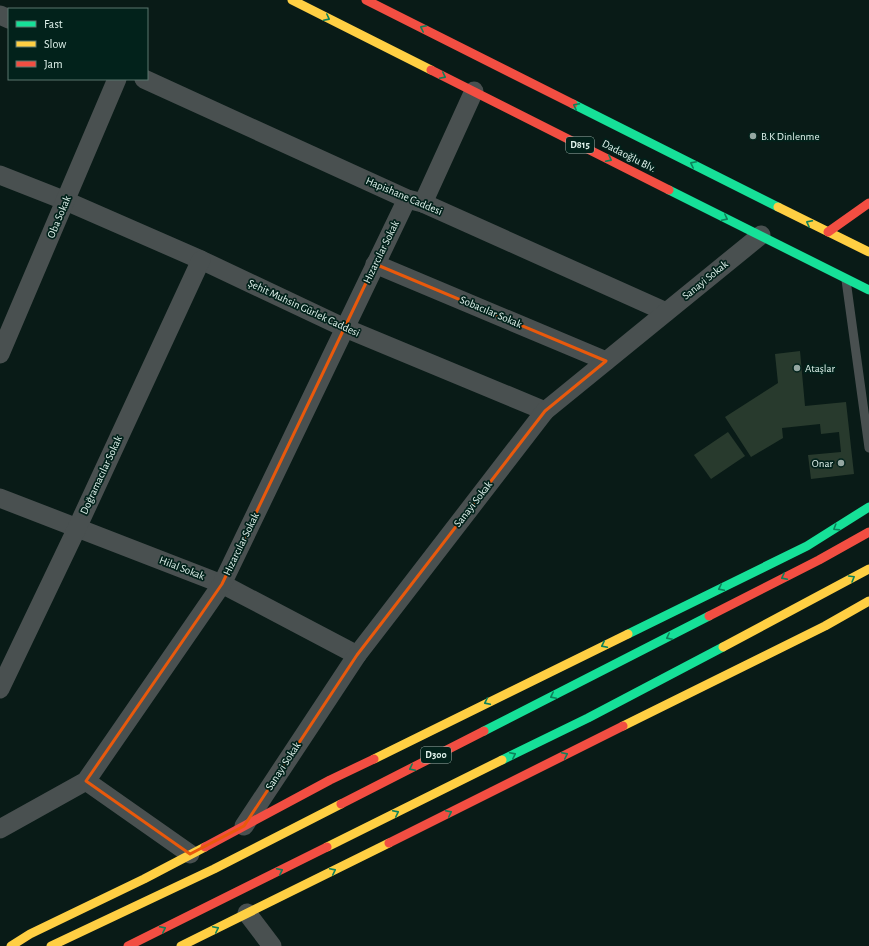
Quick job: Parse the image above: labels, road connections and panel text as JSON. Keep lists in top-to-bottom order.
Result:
{
  "streets": {
    "main road": ["D815", "Dadaoğlu Blv.", "D300"],
    "street": [
      "Hapishane Caddesi",
      "Oba Sokak",
      "Hızarcılar Sokak",
      "Sanayi Sokak",
      "Şehit Muhsin Gürlek Caddesi",
      "Sobacılar Sokak",
      "Doğramacılar Sokak",
      "Hilal Sokak"
    ]
  },
  "crossings": [
    ["Dadaoğlu Blv.", "Hızarcılar Sokak"],
    ["Dadaoğlu Blv.", "Sanayi Sokak"],
    ["Hapishane Caddesi", "Hızarcılar Sokak"],
    ["Hapishane Caddesi", "Sanayi Sokak"],
    ["Oba Sokak", "Şehit Muhsin Gürlek Caddesi"],
    ["Hızarcılar Sokak", "Şehit Muhsin Gürlek Caddesi"],
    ["Hızarcılar Sokak", "Sobacılar Sokak"],
    ["Hızarcılar Sokak", "Hilal Sokak"],
    ["Sanayi Sokak", "Şehit Muhsin Gürlek Caddesi"],
    ["Sanayi Sokak", "Sobacılar Sokak"],
    ["Sanayi Sokak", "Hilal Sokak"],
    ["Şehit Muhsin Gürlek Caddesi", "Doğramacılar Sokak"],
    ["Doğramacılar Sokak", "Hilal Sokak"]
  ],
  "places": ["B.K Dinlenme", "Ataşlar", "Onar"],
  "legend": ["Fast", "Slow", "Jam"]
}
